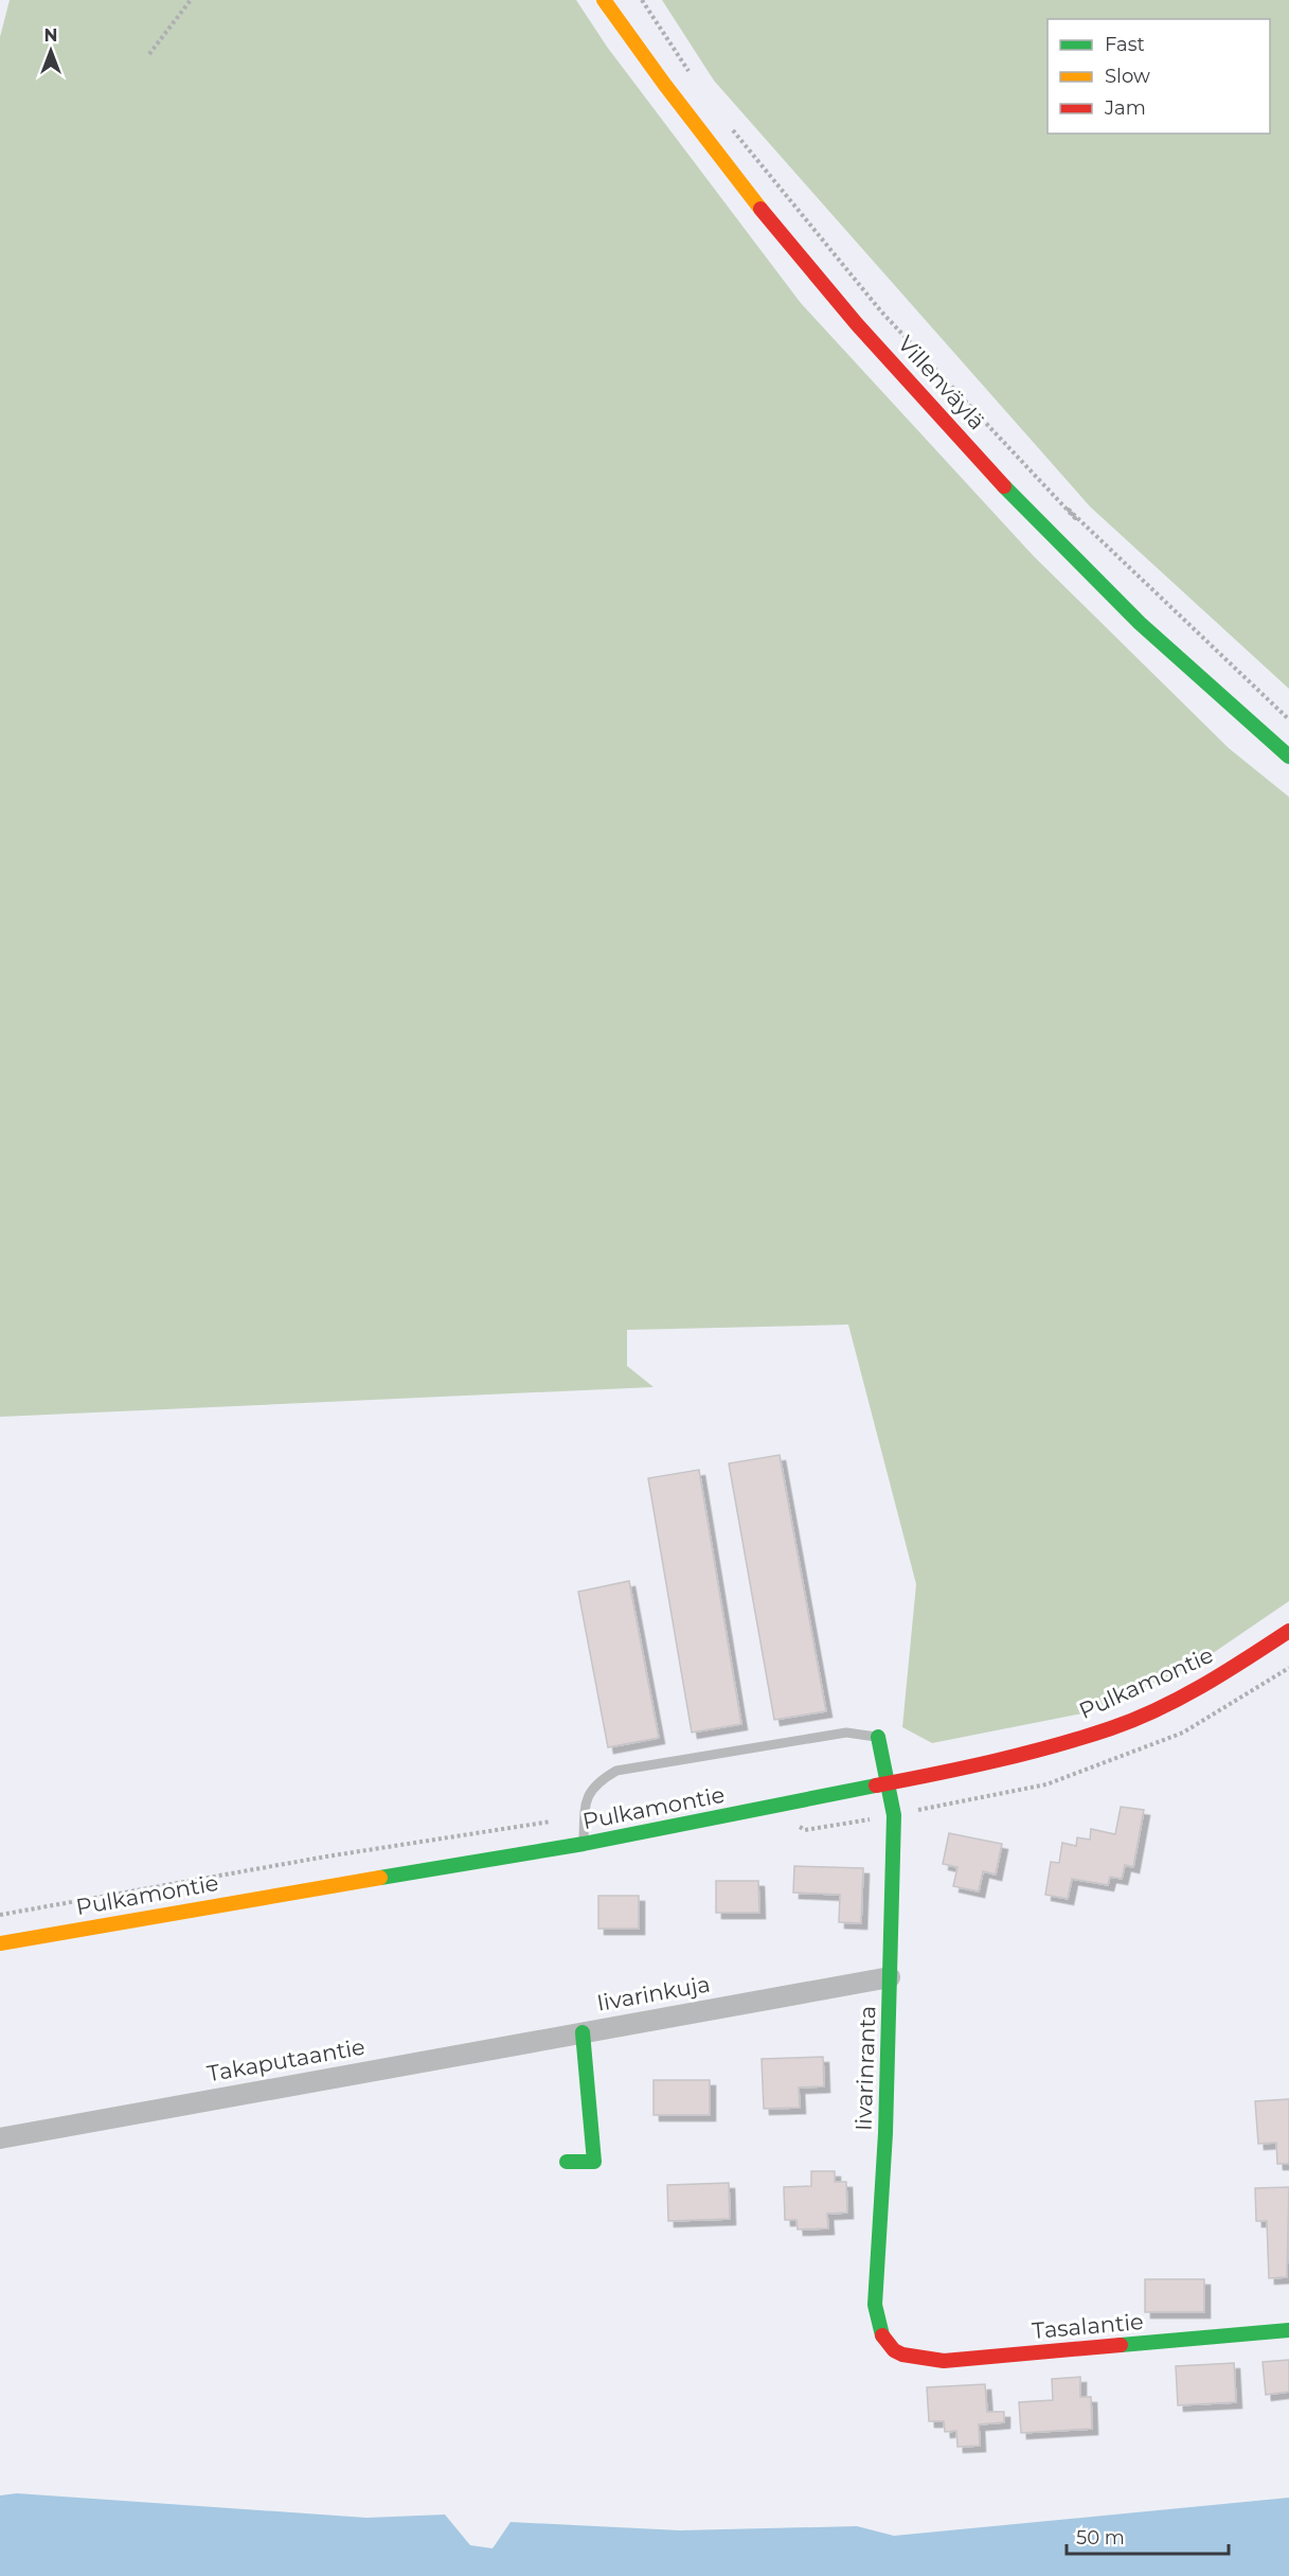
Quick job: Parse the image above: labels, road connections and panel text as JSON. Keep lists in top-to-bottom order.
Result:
{
  "streets": {
    "street": [
      "Villenväylä",
      "Pulkamontie",
      "Iivarinkuja",
      "Takaputaantie",
      "Iivarinranta",
      "Tasalantie"
    ]
  },
  "crossings": [
    ["Pulkamontie", "Iivarinranta"],
    ["Iivarinkuja", "Takaputaantie"],
    ["Iivarinkuja", "Iivarinranta"],
    ["Iivarinranta", "Tasalantie"]
  ],
  "legend": ["Fast", "Slow", "Jam"],
  "scale_bar": "50 m",
  "north": "top"
}
